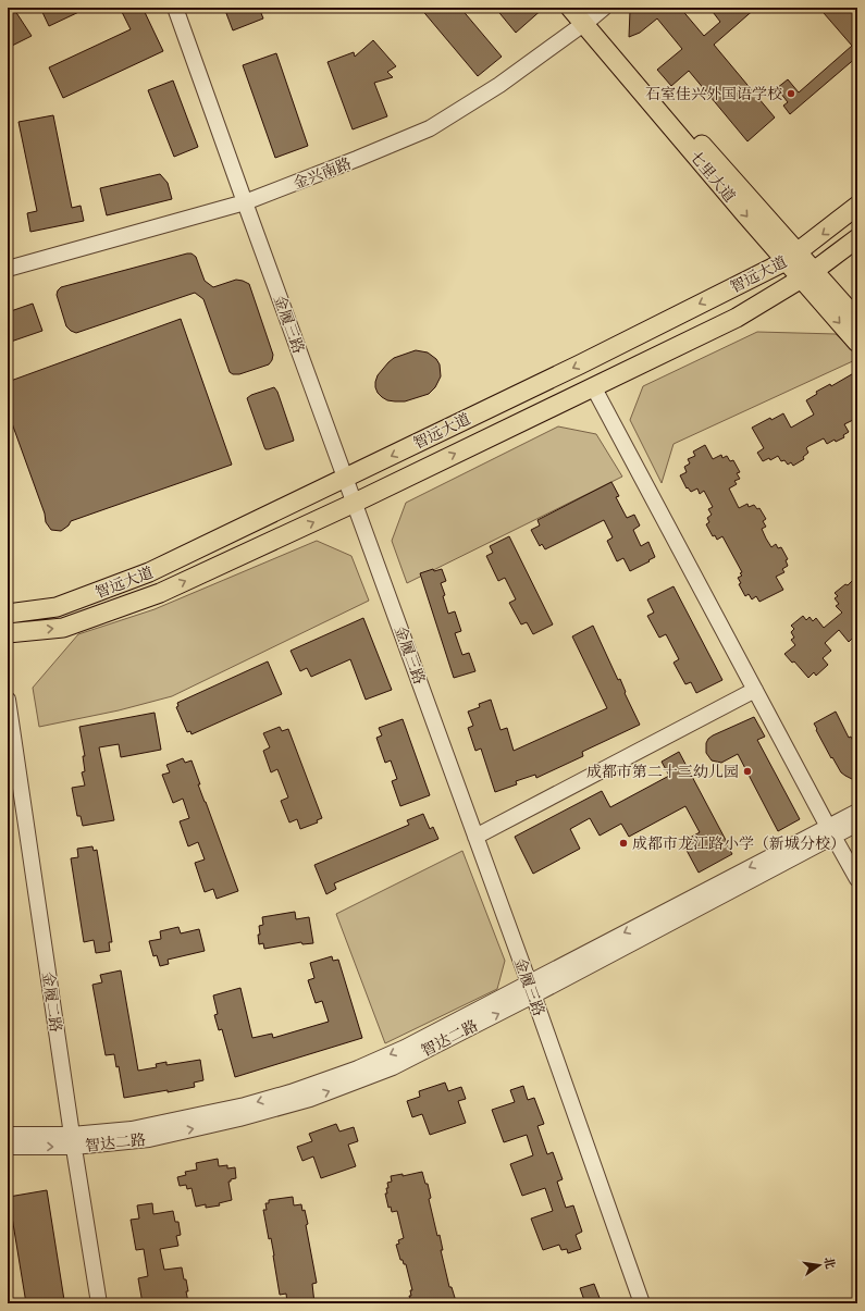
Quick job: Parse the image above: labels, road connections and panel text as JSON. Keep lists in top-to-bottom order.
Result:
{
  "streets": {
    "main road": ["七里大道", "智远大道"],
    "street": [
      "金兴南路",
      "金履三路",
      "金履二路",
      "智达二路"
    ]
  },
  "crossings": [
    ["金兴南路", "七里大道"],
    ["金兴南路", "金履三路"],
    ["七里大道", "智远大道"],
    ["智远大道", "金履三路"],
    ["金履三路", "智达二路"],
    ["金履二路", "智达二路"]
  ],
  "places": ["石室佳兴外国语学校", "成都市第二十三幼儿园", "成都市龙江路小学（新城分校）"],
  "north": "right"
}
